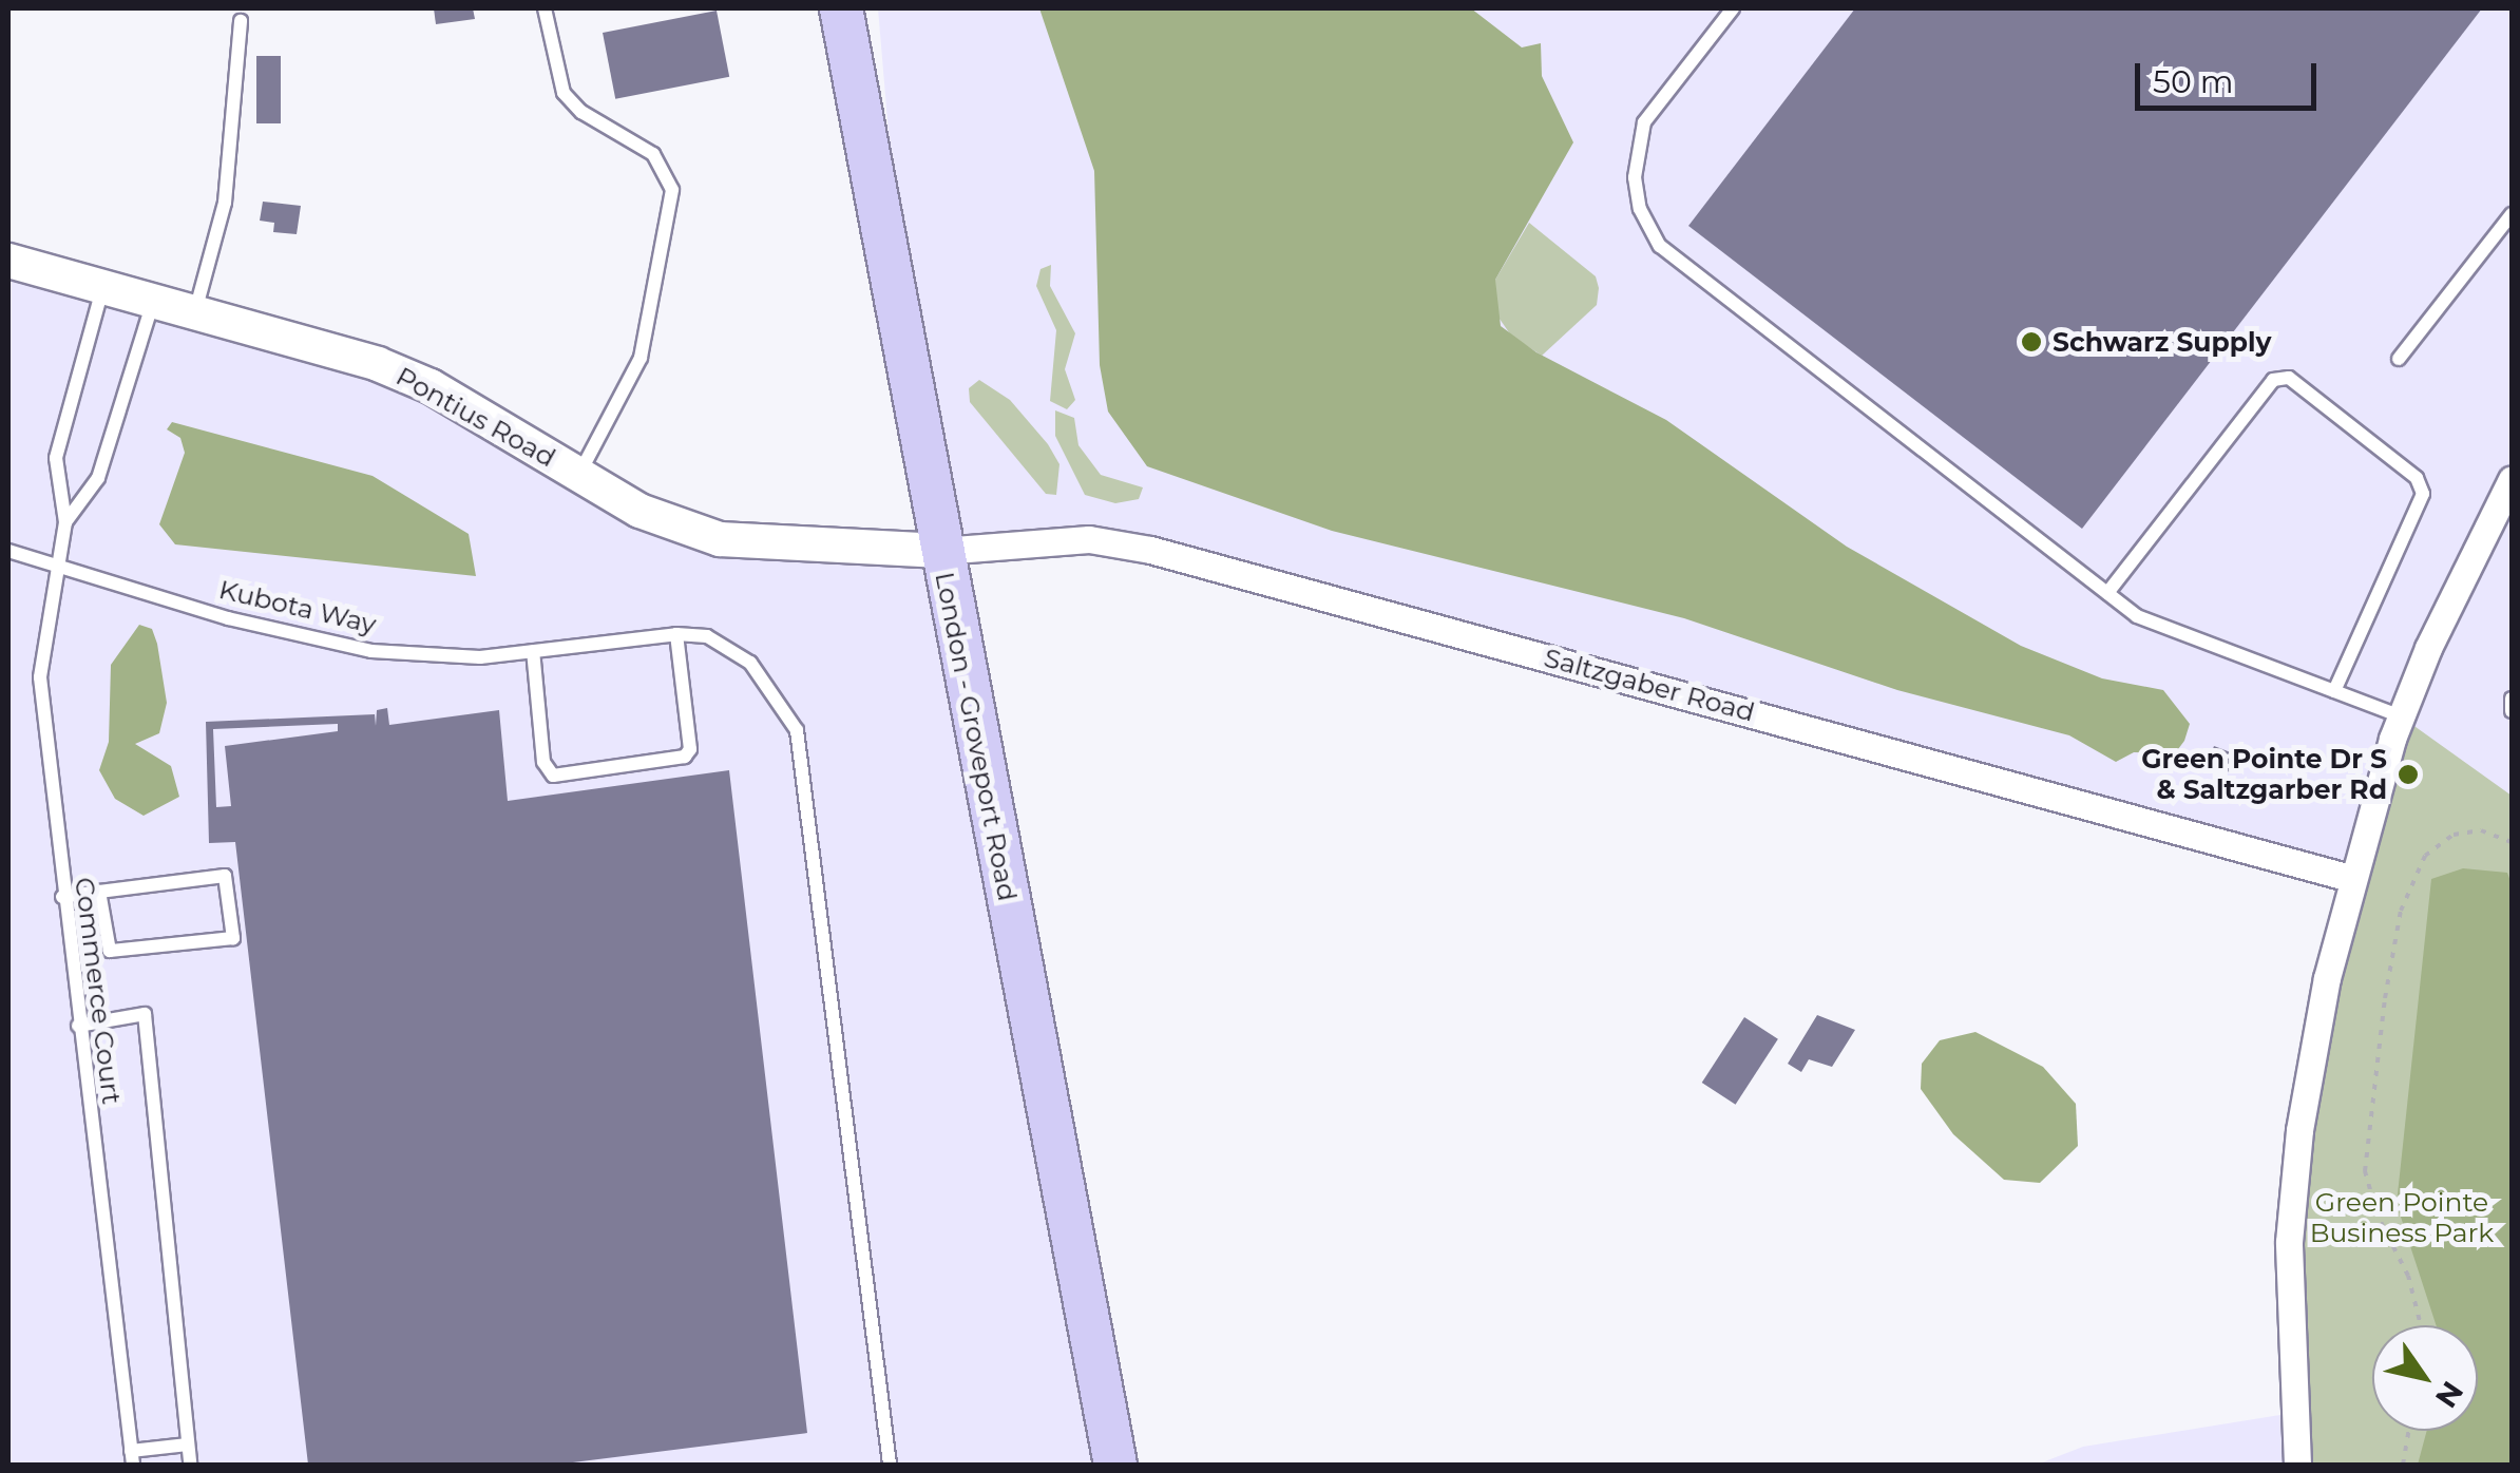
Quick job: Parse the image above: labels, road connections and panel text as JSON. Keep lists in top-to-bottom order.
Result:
{
  "streets": {
    "main road": ["London - Groveport Road"],
    "street": ["Pontius Road", "Saltzgaber Road"],
    "lane": ["Kubota Way", "Commerce Court"]
  },
  "crossings": [
    ["Pontius Road", "Saltzgaber Road"],
    ["Pontius Road", "London - Groveport Road"],
    ["Pontius Road", "Commerce Court"],
    ["Kubota Way", "Commerce Court"],
    ["Saltzgaber Road", "London - Groveport Road"]
  ],
  "parks": ["Green Pointe Business Park"],
  "places": ["Schwarz Supply", "Green Pointe Dr S & Saltzgarber Rd"],
  "scale_bar": "50 m",
  "north": "bottom right"
}
